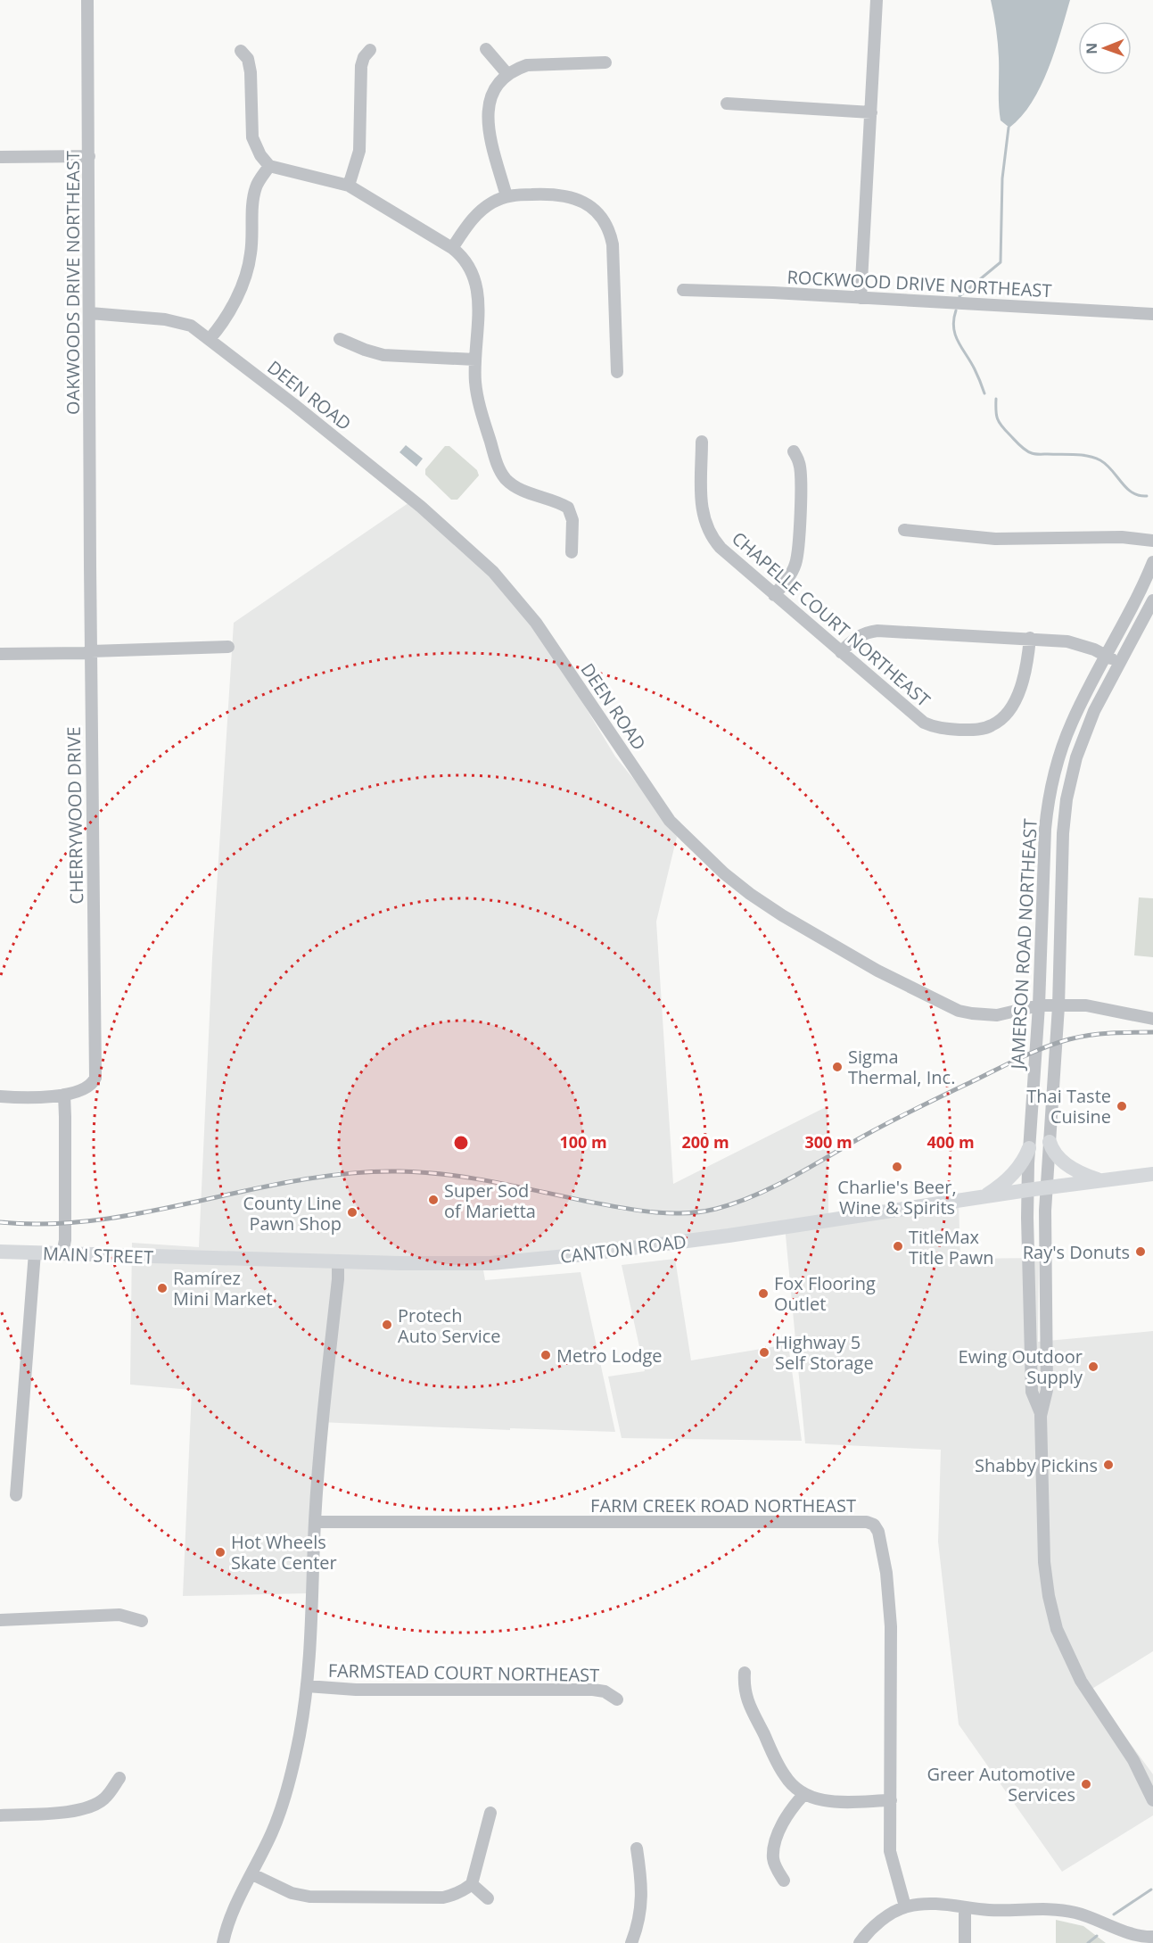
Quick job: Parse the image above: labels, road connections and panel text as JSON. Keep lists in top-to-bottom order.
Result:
{
  "streets": {
    "main road": ["CANTON ROAD", "MAIN STREET"],
    "street": [
      "OAKWOODS DRIVE NORTHEAST",
      "ROCKWOOD DRIVE NORTHEAST",
      "DEEN ROAD",
      "CHAPELLE COURT NORTHEAST",
      "CHERRYWOOD DRIVE",
      "JAMERSON ROAD NORTHEAST",
      "FARM CREEK ROAD NORTHEAST",
      "FARMSTEAD COURT NORTHEAST"
    ]
  },
  "crossings": [
    ["OAKWOODS DRIVE NORTHEAST", "DEEN ROAD"],
    ["OAKWOODS DRIVE NORTHEAST", "CHERRYWOOD DRIVE"],
    ["DEEN ROAD", "JAMERSON ROAD NORTHEAST"],
    ["JAMERSON ROAD NORTHEAST", "CANTON ROAD"],
    ["CANTON ROAD", "MAIN STREET"]
  ],
  "places": [
    "Sigma Thermal, Inc.",
    "Thai Taste Cuisine",
    "Charlie's Beer, Wine & Spirits",
    "Super Sod of Marietta",
    "County Line Pawn Shop",
    "TitleMax Title Pawn",
    "Ray's Donuts",
    "Ramírez Mini Market",
    "Fox Flooring Outlet",
    "Protech Auto Service",
    "Highway 5 Self Storage",
    "Metro Lodge",
    "Ewing Outdoor Supply",
    "Shabby Pickins",
    "Hot Wheels Skate Center",
    "Greer Automotive Services"
  ],
  "north": "left",
  "rings": [
    "100 m",
    "200 m",
    "300 m",
    "400 m"
  ]
}
